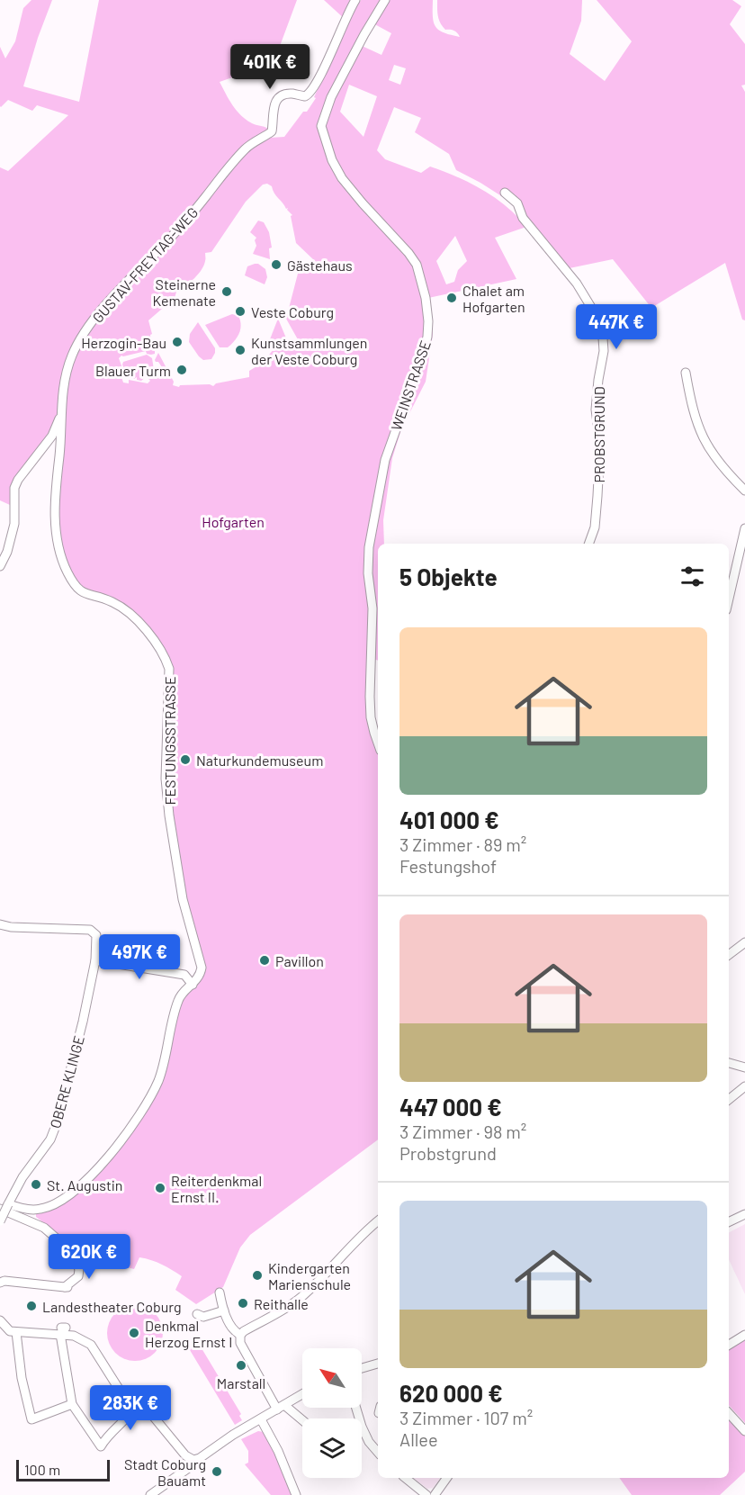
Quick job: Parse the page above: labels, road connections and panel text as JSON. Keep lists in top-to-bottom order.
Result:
{
  "streets": {
    "street": [
      "GUSTAV-FREYTAG-WEG",
      "WEINSTRASSE",
      "PROBSTGRUND",
      "FESTUNGSSTRASSE",
      "OBERE KLINGE"
    ]
  },
  "crossings": [
    ["GUSTAV-FREYTAG-WEG", "FESTUNGSSTRASSE"],
    ["FESTUNGSSTRASSE", "OBERE KLINGE"]
  ],
  "parks": ["Hofgarten"],
  "places": [
    "Gästehaus",
    "Steinerne Kemenate",
    "Chalet am Hofgarten",
    "Veste Coburg",
    "Herzogin-Bau",
    "Kunstsammlungen der Veste Coburg",
    "Blauer Turm",
    "Naturkundemuseum",
    "Pavillon",
    "St. Augustin",
    "Reiterdenkmal Ernst II.",
    "Kindergarten Marienschule",
    "Reithalle",
    "Landestheater Coburg",
    "Denkmal Herzog Ernst I",
    "Marstall",
    "Stadt Coburg Bauamt"
  ],
  "scale_bar": "100 m",
  "north": "top left",
  "page": {
    "price": [
      "401K €",
      "447K €",
      "497K €",
      "620K €",
      "283K €"
    ],
    "heading": "5 Objekte",
    "list": [
      {
        "name": "401 000 €",
        "note": "3 Zimmer · 89 m² · Festungshof"
      },
      {
        "name": "447 000 €",
        "note": "3 Zimmer · 98 m² · Probstgrund"
      },
      {
        "name": "620 000 €",
        "note": "3 Zimmer · 107 m² · Allee"
      }
    ],
    "scale": "100 m"
  }
}
